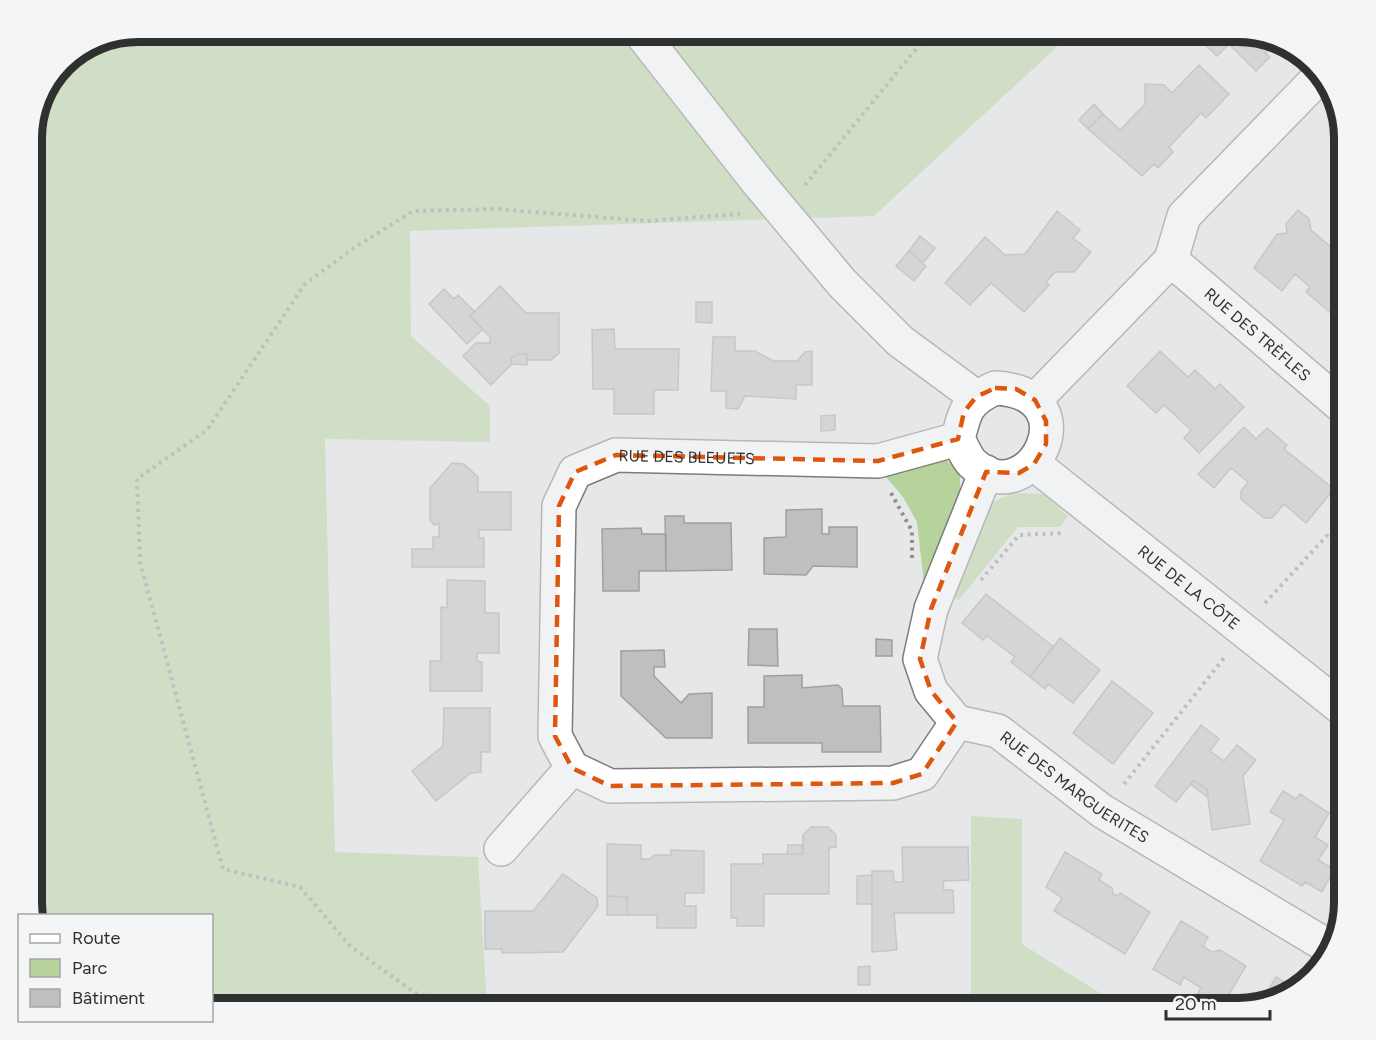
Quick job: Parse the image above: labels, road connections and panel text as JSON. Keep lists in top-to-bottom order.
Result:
{
  "streets": {
    "street": [
      "RUE DES TRÈFLES",
      "RUE DES BLEUETS",
      "RUE DE LA CÔTE",
      "RUE DES MARGUERITES"
    ]
  },
  "crossings": [
    ["RUE DES BLEUETS", "RUE DE LA CÔTE"]
  ],
  "legend": ["Route", "Parc", "Bâtiment"],
  "scale_bar": "20 m"
}
